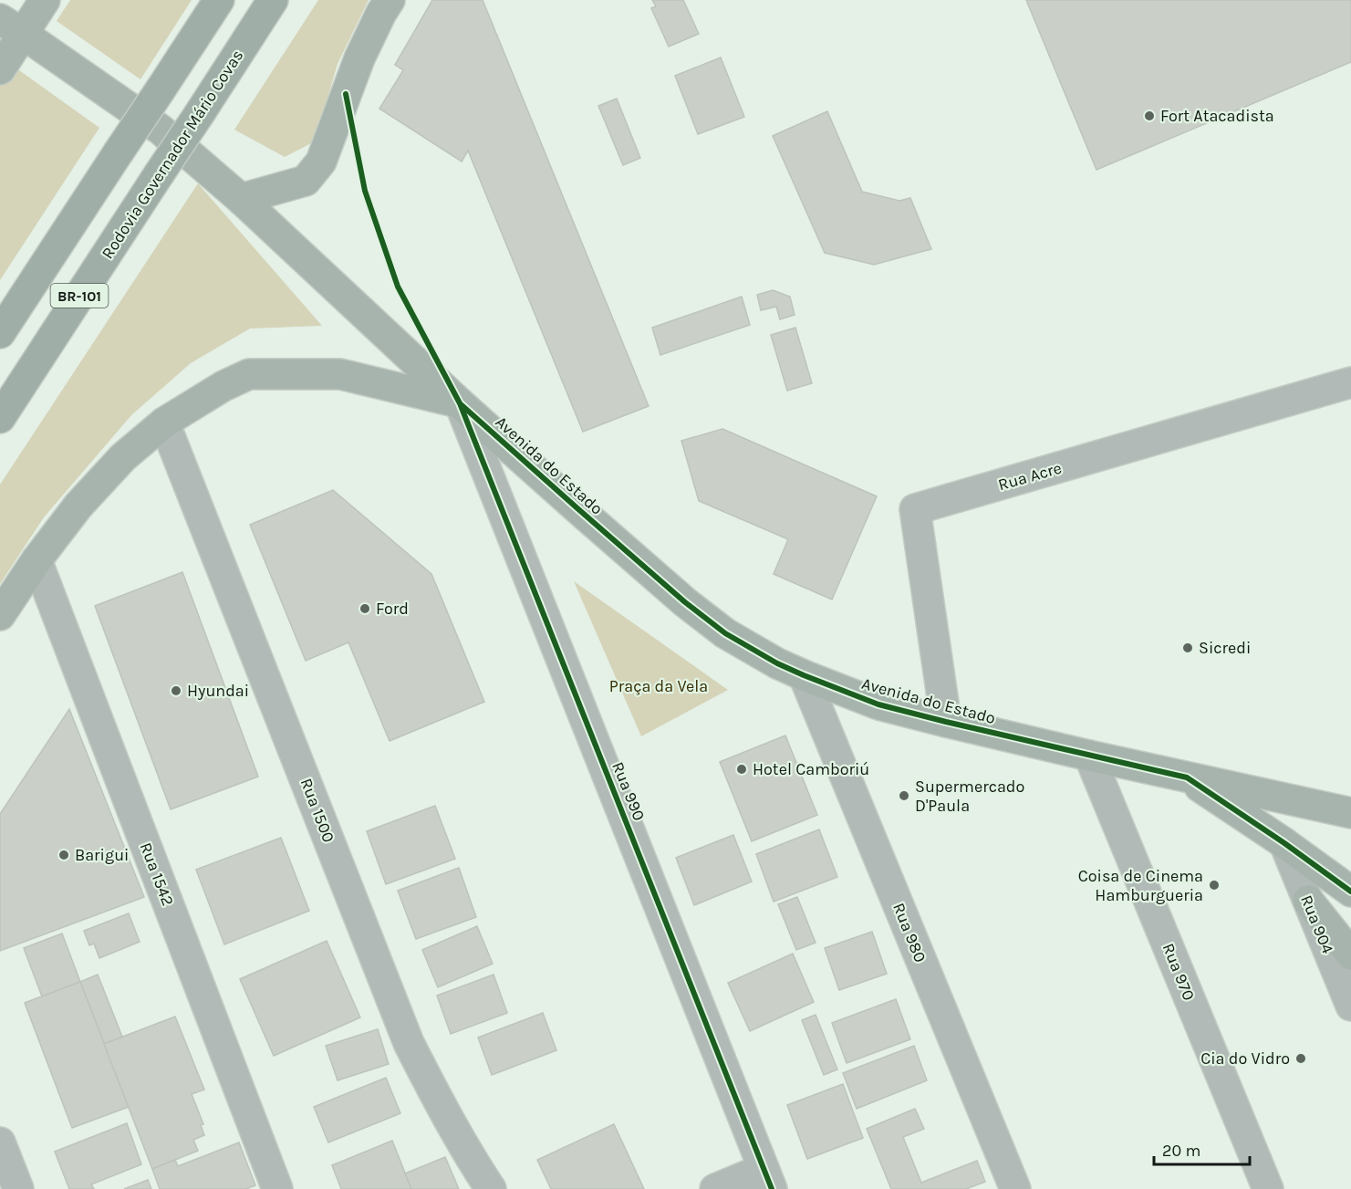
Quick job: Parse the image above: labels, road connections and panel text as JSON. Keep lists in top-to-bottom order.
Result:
{
  "streets": {
    "highway": ["Rodovia Governador Mário Covas", "BR-101"],
    "main road": ["Avenida do Estado"],
    "street": [
      "Rua Acre",
      "Rua 990",
      "Rua 1500",
      "Rua 1542",
      "Rua 904",
      "Rua 980",
      "Rua 970"
    ]
  },
  "crossings": [
    ["Avenida do Estado", "Rua Acre"],
    ["Avenida do Estado", "Rua 990"],
    ["Avenida do Estado", "Rua 904"],
    ["Avenida do Estado", "Rua 980"],
    ["Avenida do Estado", "Rua 970"]
  ],
  "parks": ["Praça da Vela"],
  "places": [
    "Fort Atacadista",
    "Ford",
    "Sicredi",
    "Hyundai",
    "Hotel Camboriú",
    "Supermercado D'Paula",
    "Barigui",
    "Coisa de Cinema Hamburgueria",
    "Cia do Vidro"
  ],
  "scale_bar": "20 m"
}
